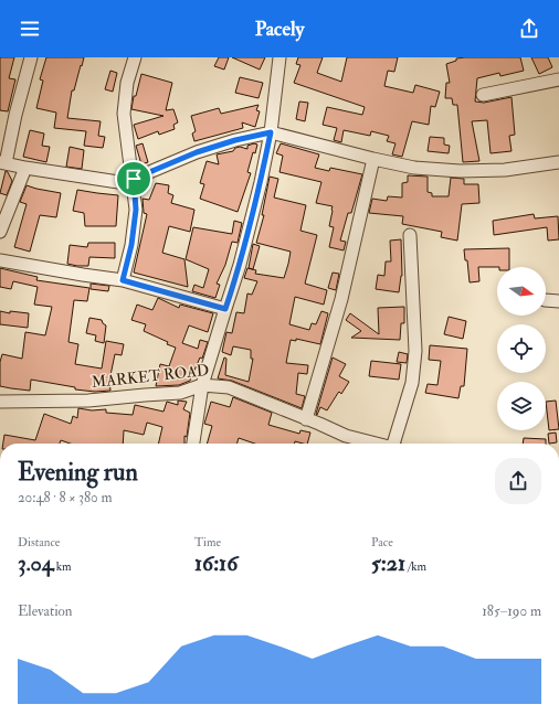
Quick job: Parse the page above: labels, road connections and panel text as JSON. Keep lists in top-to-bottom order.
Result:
{
  "streets": {
    "street": ["MARKET ROAD"]
  },
  "north": "right",
  "page": {
    "header": "Pacely",
    "heading": ["Evening run", "20:48 · 8 × 380 m"],
    "stats": [
      ["Distance", "3.04 km"],
      ["Time", "16:16"],
      ["Pace", "5:21 /km"]
    ],
    "chart": ["Elevation", "185–190 m"]
  }
}
